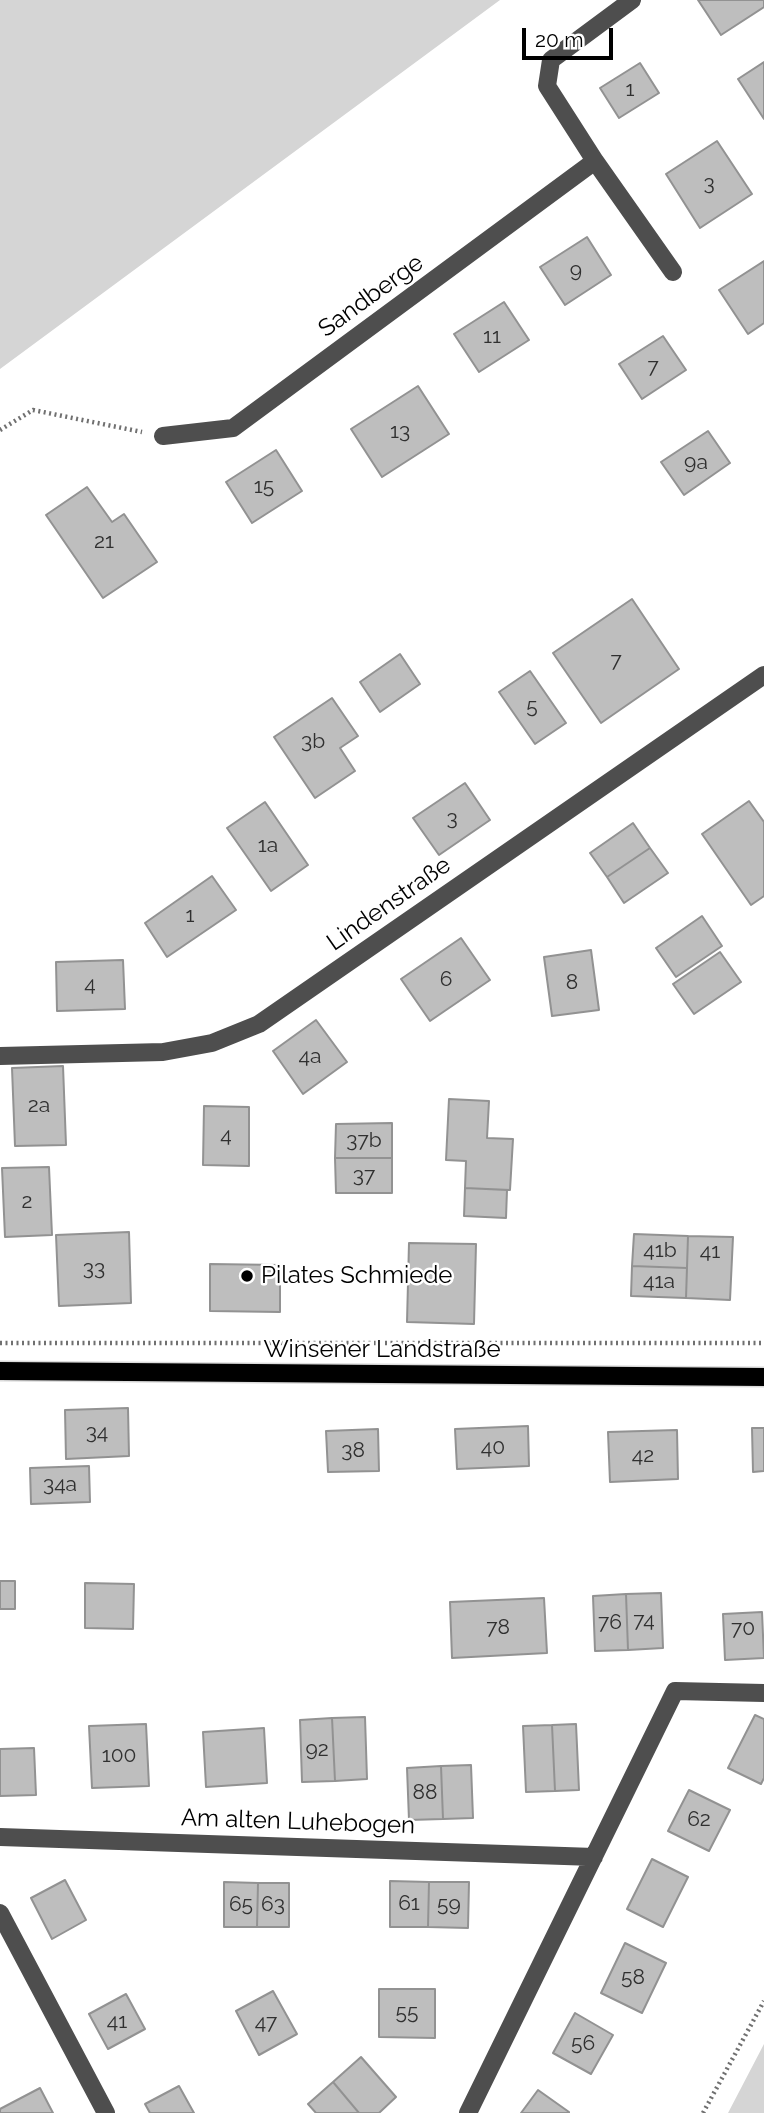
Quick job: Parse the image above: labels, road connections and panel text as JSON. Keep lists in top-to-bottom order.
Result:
{
  "streets": {
    "main road": ["Winsener Landstraße"],
    "street": ["Sandberge", "Lindenstraße", "Am alten Luhebogen"]
  },
  "places": ["Pilates Schmiede"],
  "house_numbers": [
    "1",
    "3",
    "9",
    "11",
    "7",
    "13",
    "9a",
    "15",
    "21",
    "7",
    "5",
    "3b",
    "3",
    "1a",
    "1",
    "6",
    "8",
    "4",
    "4a",
    "2a",
    "4",
    "37b",
    "37",
    "2",
    "41b",
    "41",
    "33",
    "41a",
    "34",
    "40",
    "38",
    "42",
    "34a",
    "74",
    "76",
    "78",
    "70",
    "92",
    "100",
    "88",
    "62",
    "61",
    "65",
    "63",
    "59",
    "58",
    "55",
    "41",
    "47",
    "56"
  ],
  "scale_bar": "20 m"
}
